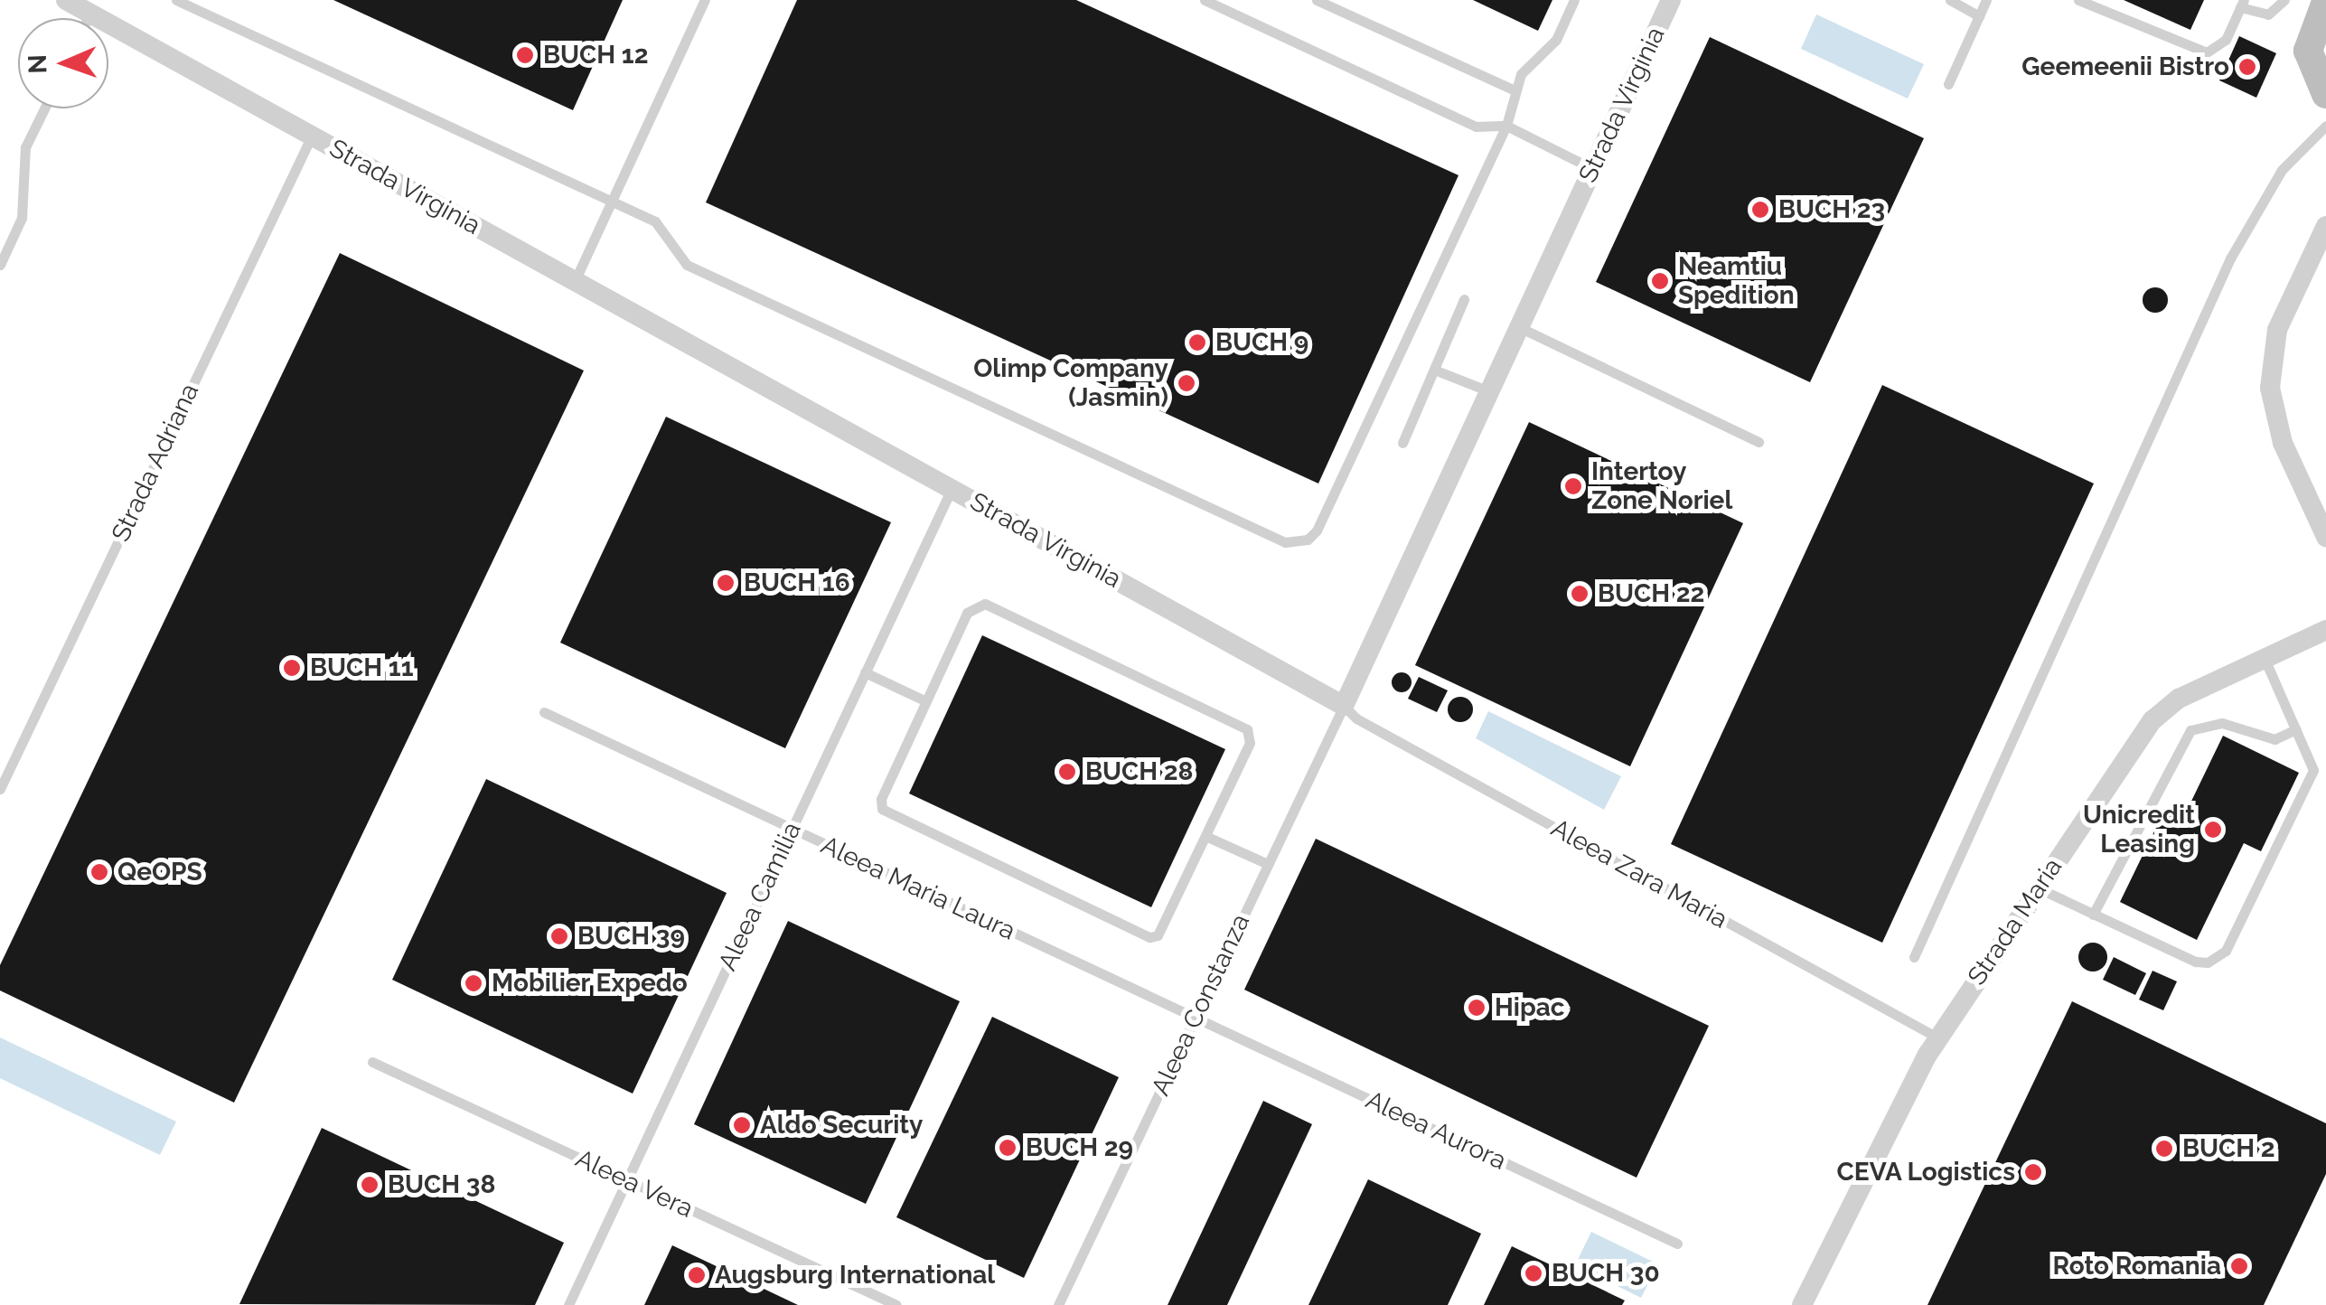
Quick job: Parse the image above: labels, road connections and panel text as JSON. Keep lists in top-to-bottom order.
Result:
{
  "streets": {
    "street": ["Strada Virginia", "Strada Maria"],
    "lane": [
      "Strada Adriana",
      "Aleea Zara Maria",
      "Aleea Maria Laura",
      "Aleea Camilia",
      "Aleea Constanza",
      "Aleea Aurora",
      "Aleea Vera"
    ]
  },
  "crossings": [
    ["Strada Virginia", "Strada Adriana"],
    ["Strada Virginia", "Aleea Zara Maria"],
    ["Strada Virginia", "Aleea Camilia"],
    ["Strada Virginia", "Aleea Constanza"],
    ["Aleea Zara Maria", "Strada Maria"],
    ["Aleea Zara Maria", "Aleea Constanza"],
    ["Aleea Maria Laura", "Aleea Camilia"],
    ["Aleea Maria Laura", "Aleea Constanza"],
    ["Aleea Maria Laura", "Aleea Aurora"],
    ["Aleea Camilia", "Aleea Vera"],
    ["Aleea Constanza", "Aleea Aurora"]
  ],
  "places": [
    "BUCH 12",
    "Geemeenii Bistro",
    "BUCH 23",
    "Neamtiu Spedition",
    "BUCH 9",
    "Olimp Company (Jasmin)",
    "Intertoy Zone Noriel",
    "BUCH 16",
    "BUCH 22",
    "BUCH 11",
    "BUCH 28",
    "Unicredit Leasing",
    "QeOPS",
    "BUCH 39",
    "Mobilier Expedo",
    "Hipac",
    "Aldo Security",
    "BUCH 29",
    "BUCH 2",
    "CEVA Logistics",
    "BUCH 38",
    "Roto Romania",
    "BUCH 30",
    "Augsburg International"
  ],
  "north": "left"
}
